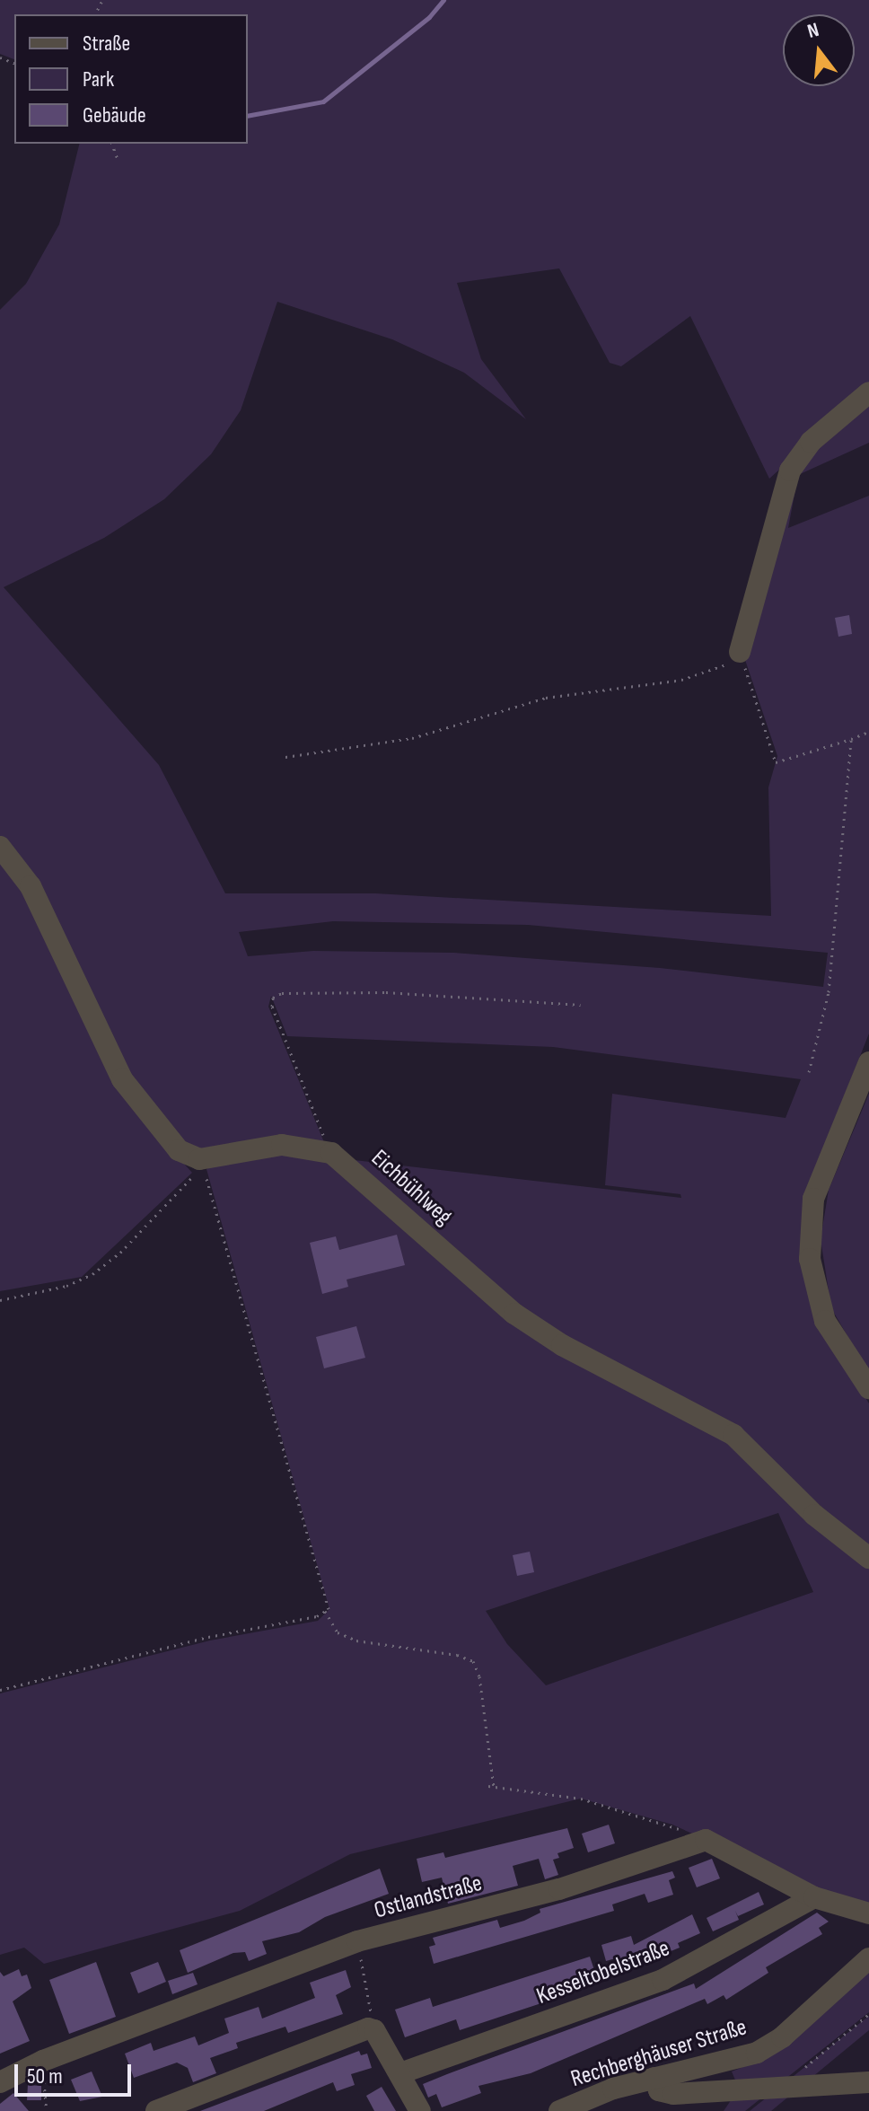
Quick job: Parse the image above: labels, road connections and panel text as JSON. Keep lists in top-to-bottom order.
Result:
{
  "streets": {
    "street": [
      "Eichbühlweg",
      "Ostlandstraße",
      "Kesseltobelstraße",
      "Rechberghäuser Straße"
    ]
  },
  "legend": ["Straße", "Park", "Gebäude"],
  "scale_bar": "50 m",
  "north": "top"
}
